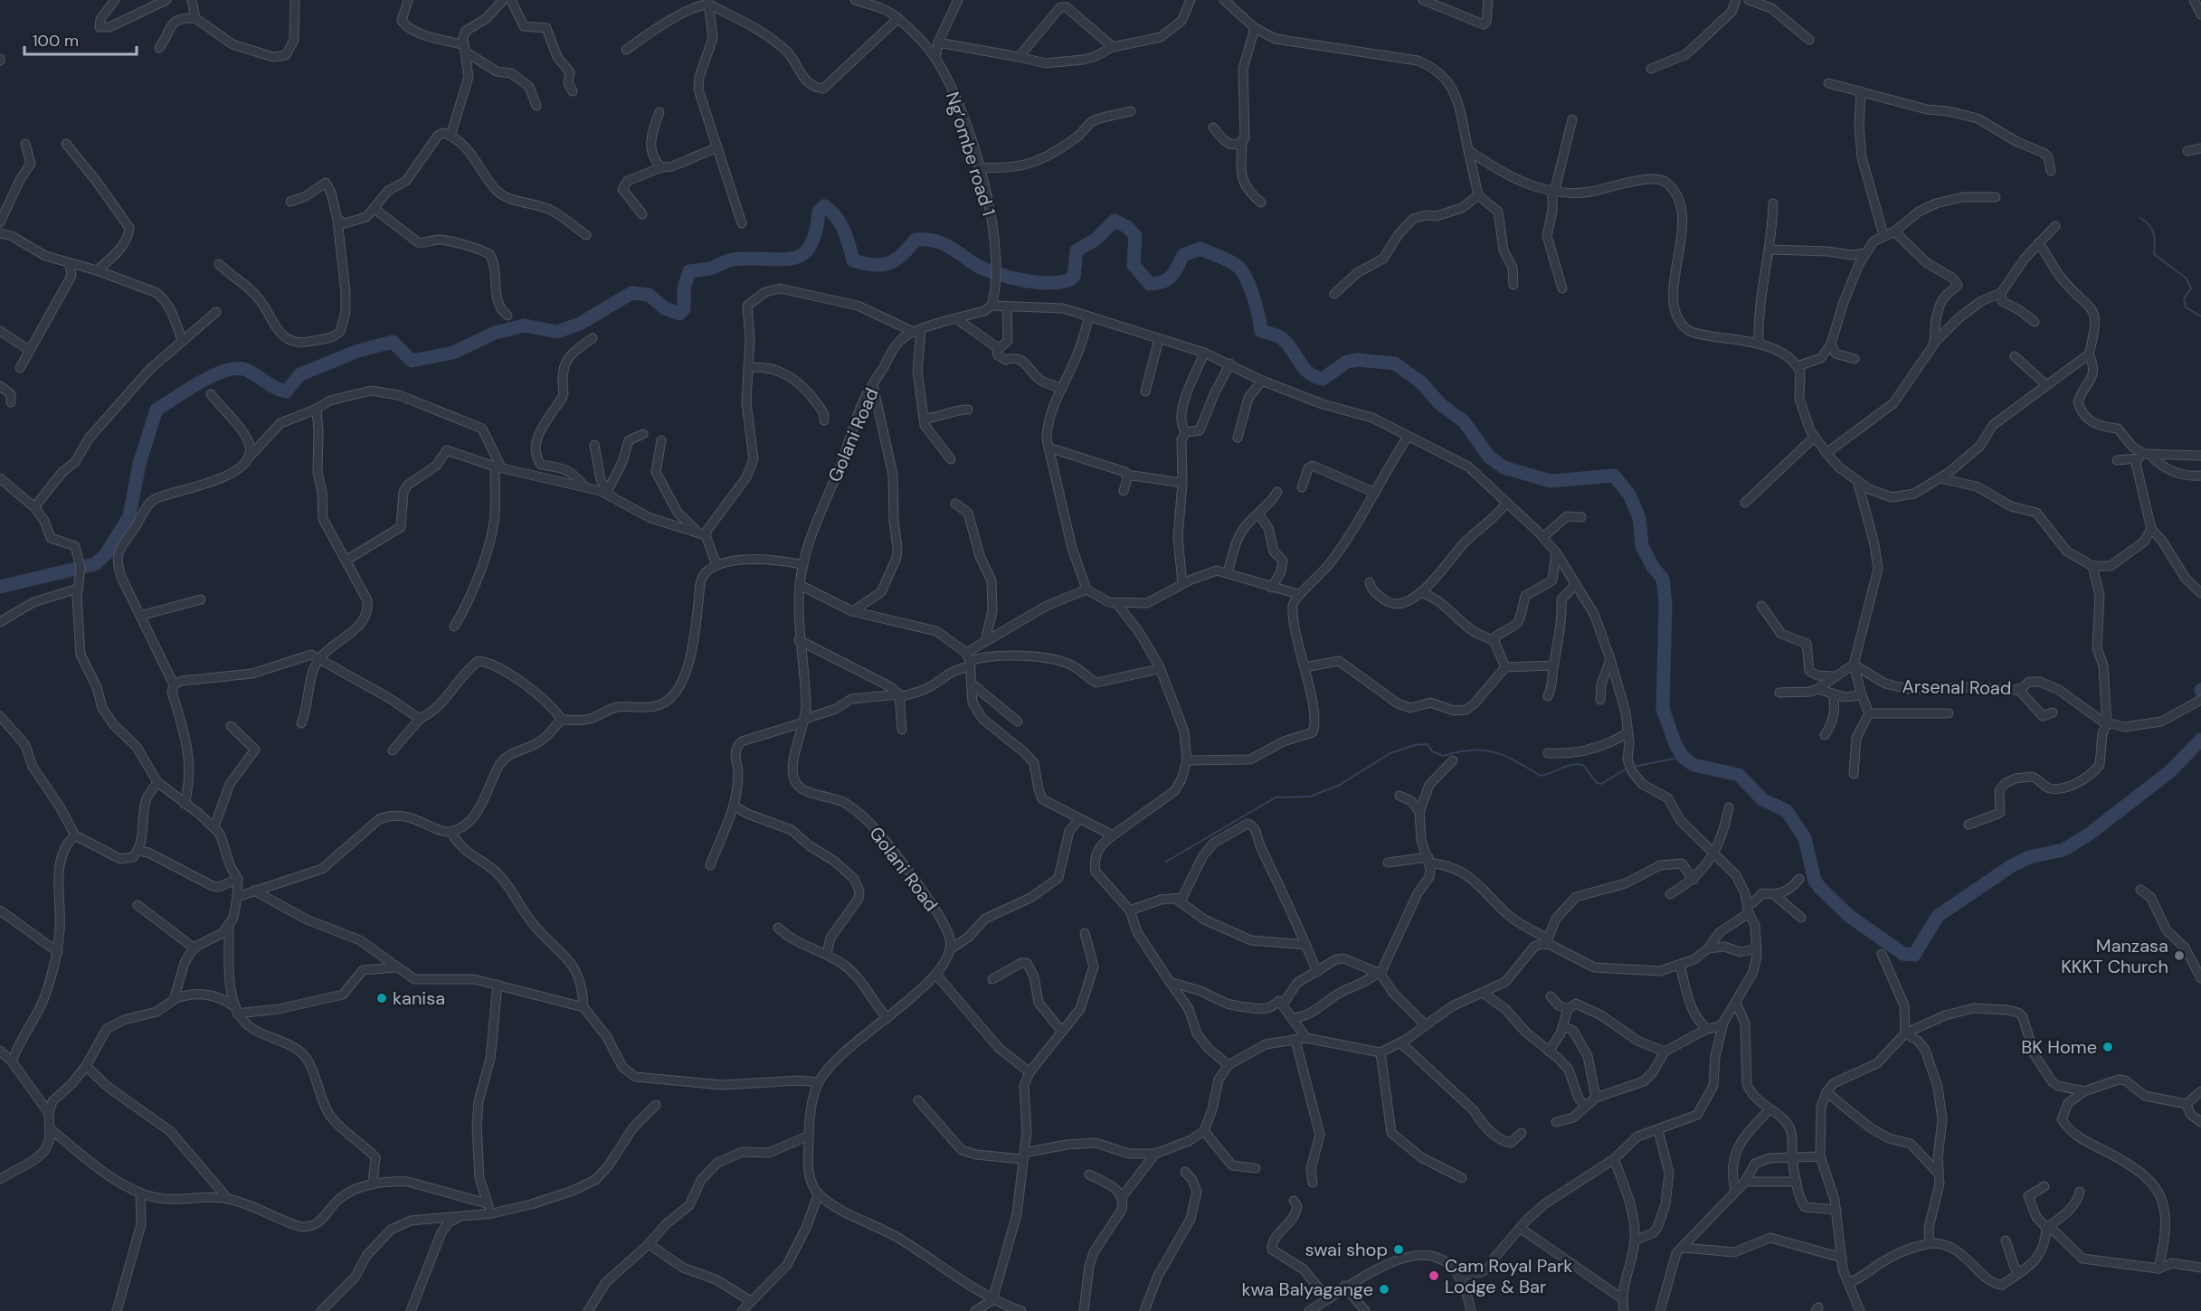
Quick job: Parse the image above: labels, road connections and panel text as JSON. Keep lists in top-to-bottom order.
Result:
{
  "streets": {
    "street": ["Ng’ombe road 1", "Golani Road", "Arsenal Road"]
  },
  "crossings": [
    ["Ng’ombe road 1", "Golani Road"]
  ],
  "places": [
    "Manzasa KKKT Church",
    "kanisa",
    "BK Home",
    "swai shop",
    "Cam Royal Park Lodge & Bar",
    "kwa Balyagange"
  ],
  "scale_bar": "100 m"
}
